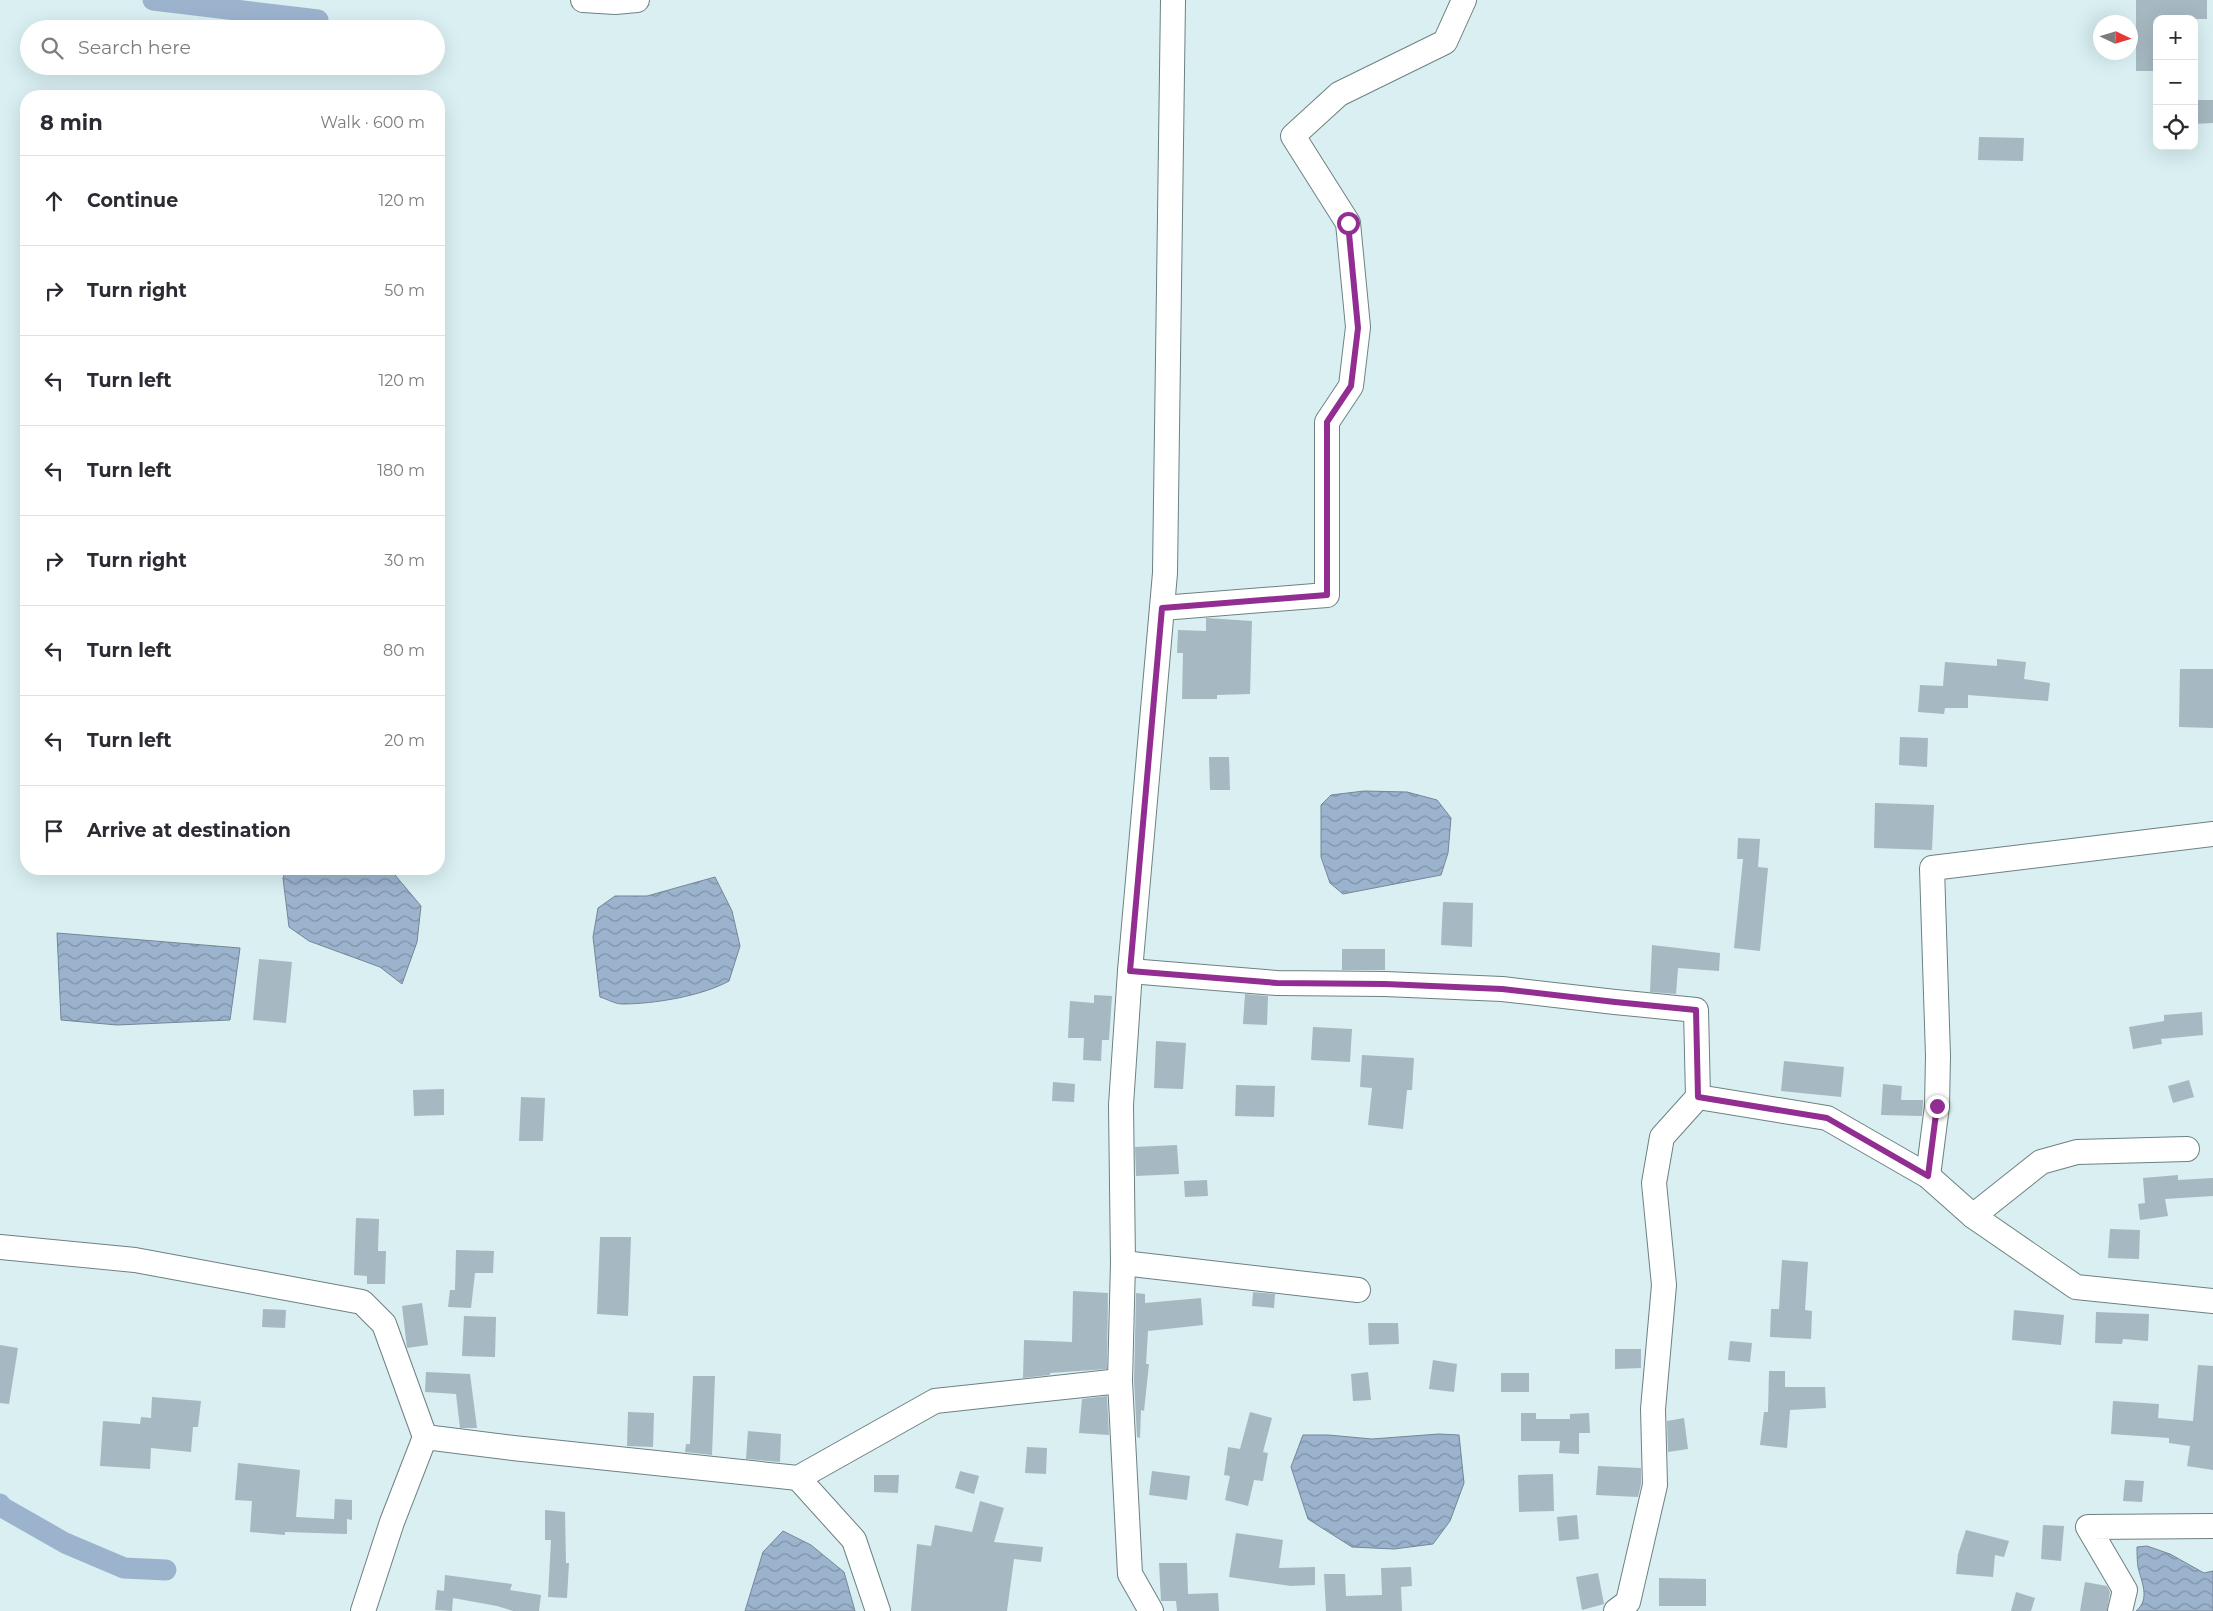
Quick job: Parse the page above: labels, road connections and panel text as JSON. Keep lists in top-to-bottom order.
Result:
{
  "north": "right",
  "page": {
    "map_buttons": ["+", "−"],
    "search": "Search here",
    "heading": ["8 min", "Walk · 600 m"],
    "list": [
      ["Continue", "120 m"],
      ["Turn right", "50 m"],
      ["Turn left", "120 m"],
      ["Turn left", "180 m"],
      ["Turn right", "30 m"],
      ["Turn left", "80 m"],
      ["Turn left", "20 m"],
      "Arrive at destination"
    ]
  }
}
